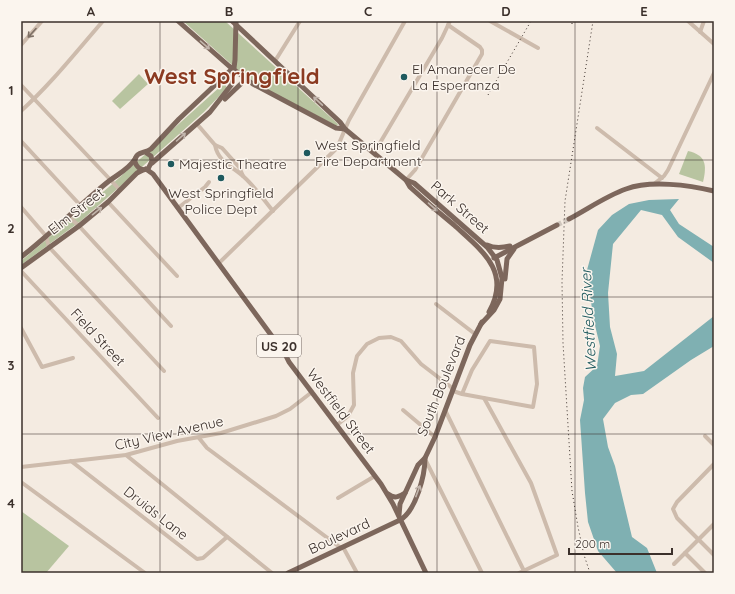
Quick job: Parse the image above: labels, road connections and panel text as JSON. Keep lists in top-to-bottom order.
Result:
{
  "streets": {
    "main road": [
      "Park Street",
      "Elm Street",
      "US 20",
      "South Boulevard",
      "Westfield Street",
      "Boulevard"
    ],
    "street": ["Field Street", "City View Avenue", "Druids Lane"]
  },
  "crossings": [
    ["Park Street", "South Boulevard"],
    ["Elm Street", "US 20"],
    ["Elm Street", "Westfield Street"],
    ["US 20", "Westfield Street"],
    ["South Boulevard", "Westfield Street"],
    ["South Boulevard", "Boulevard"],
    ["Westfield Street", "City View Avenue"],
    ["Westfield Street", "Boulevard"],
    ["City View Avenue", "Druids Lane"]
  ],
  "districts": ["West Springfield"],
  "water": ["Westfield River"],
  "places": [
    "El Amanecer De La Esperanza",
    "West Springfield Fire Department",
    "Majestic Theatre",
    "West Springfield Police Dept"
  ],
  "scale_bar": "200 m",
  "grid": {
    "columns": [
      "A",
      "B",
      "C",
      "D",
      "E"
    ],
    "rows": [
      "1",
      "2",
      "3",
      "4"
    ]
  }
}
